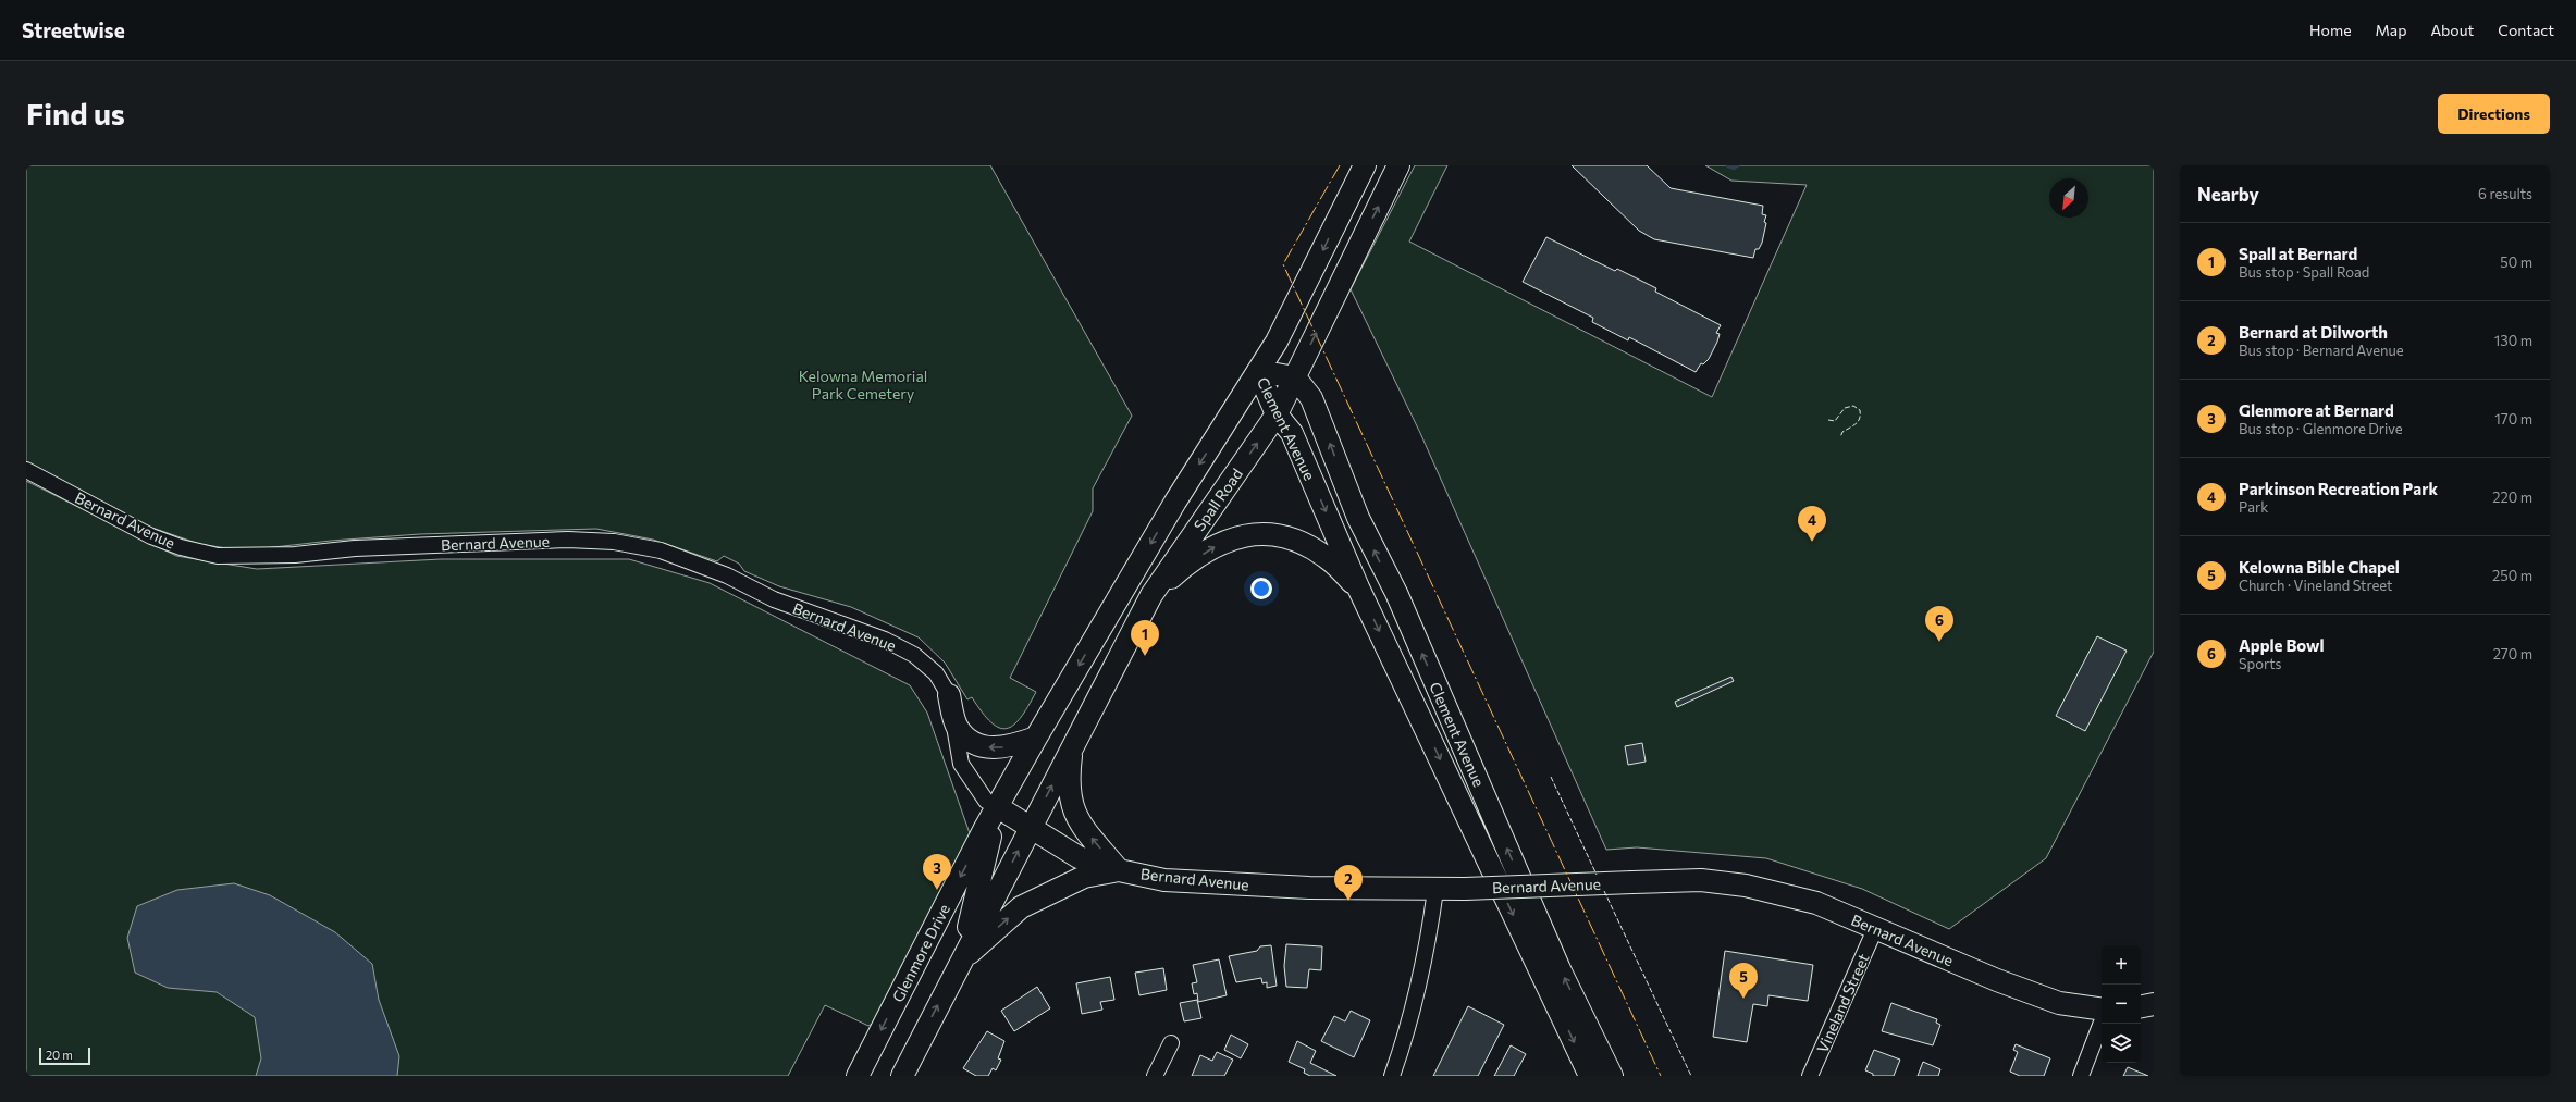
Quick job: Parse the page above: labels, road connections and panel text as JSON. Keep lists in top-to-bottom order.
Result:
{
  "streets": {
    "main road": [
      "Clement Avenue",
      "Spall Road",
      "Bernard Avenue",
      "Glenmore Drive"
    ],
    "street": ["Vineland Street"]
  },
  "crossings": [
    ["Clement Avenue", "Spall Road"],
    ["Spall Road", "Bernard Avenue"],
    ["Bernard Avenue", "Glenmore Drive"],
    ["Bernard Avenue", "Vineland Street"]
  ],
  "parks": ["Kelowna Memorial Park Cemetery"],
  "scale_bar": "20 m",
  "north": "bottom left",
  "page": {
    "header": "Streetwise",
    "nav": [
      "Home",
      "Map",
      "About",
      "Contact"
    ],
    "buttons": "Directions",
    "title": "Find us",
    "heading": ["Nearby", "6 results"],
    "list": [
      {
        "mark": "1",
        "name": "Spall at Bernard",
        "note": "Bus stop · Spall Road",
        "value": "50 m"
      },
      {
        "mark": "2",
        "name": "Bernard at Dilworth",
        "note": "Bus stop · Bernard Avenue",
        "value": "130 m"
      },
      {
        "mark": "3",
        "name": "Glenmore at Bernard",
        "note": "Bus stop · Glenmore Drive",
        "value": "170 m"
      },
      {
        "mark": "4",
        "name": "Parkinson Recreation Park",
        "note": "Park",
        "value": "220 m"
      },
      {
        "mark": "5",
        "name": "Kelowna Bible Chapel",
        "note": "Church · Vineland Street",
        "value": "250 m"
      },
      {
        "mark": "6",
        "name": "Apple Bowl",
        "note": "Sports",
        "value": "270 m"
      }
    ],
    "pins": [
      "4",
      "6",
      "1",
      "3",
      "2",
      "5"
    ],
    "map_buttons": ["+", "−"],
    "scale": "20 m"
  }
}
